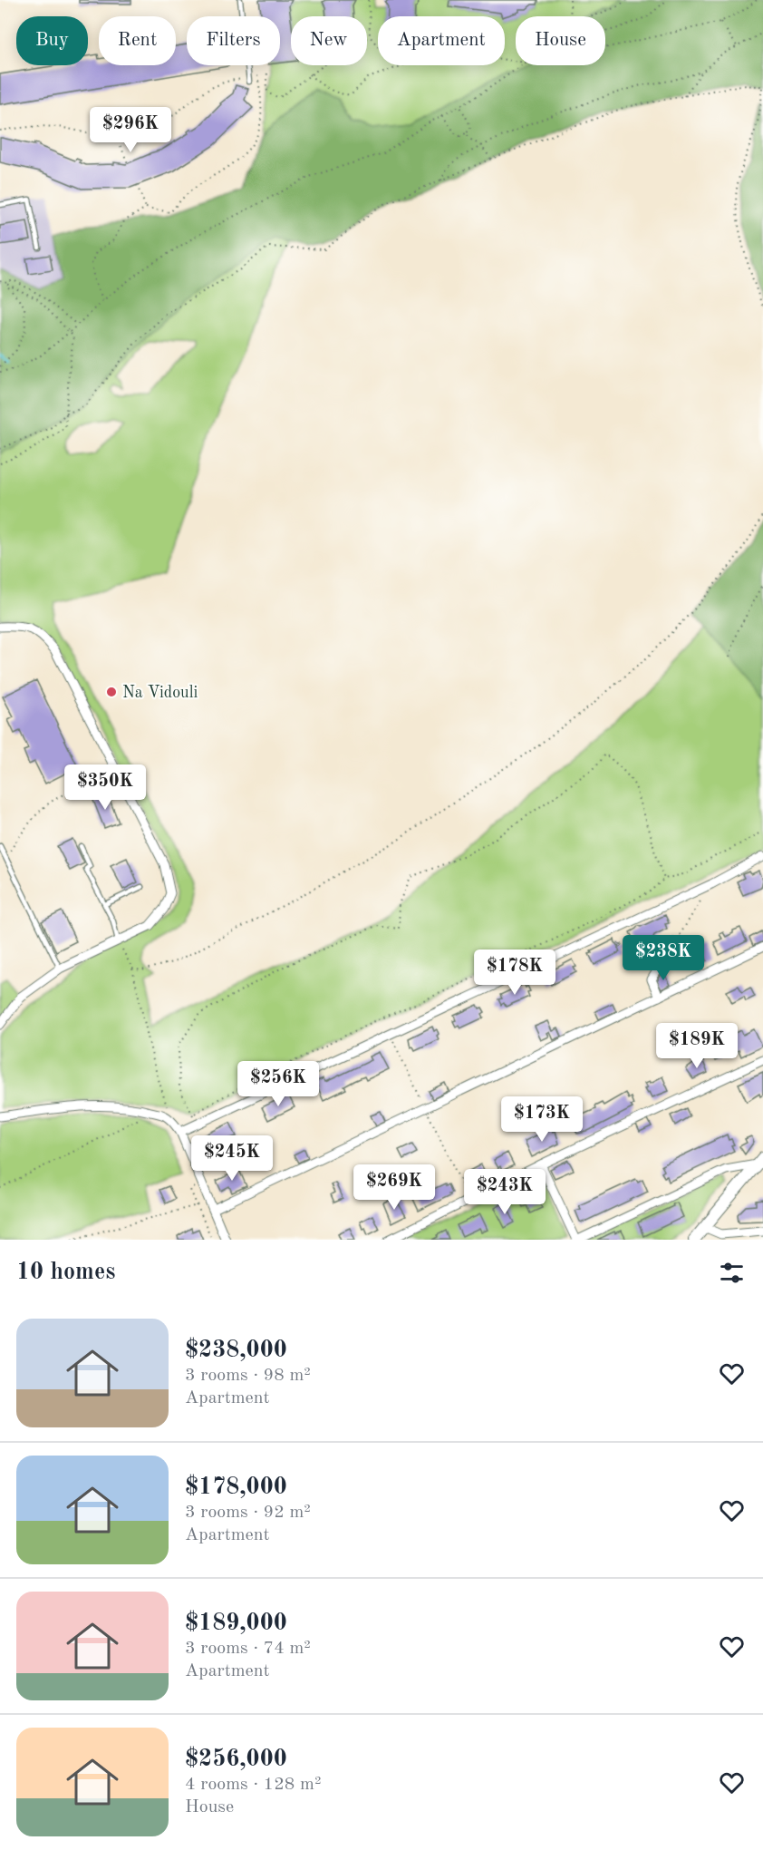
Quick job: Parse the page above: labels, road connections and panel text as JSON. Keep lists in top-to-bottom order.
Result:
{
  "places": ["Na Vidouli"],
  "page": {
    "chip": [
      "Buy",
      "Rent",
      "Filters",
      "New",
      "Apartment",
      "House"
    ],
    "price": [
      "$296K",
      "$350K",
      "$238K",
      "$178K",
      "$189K",
      "$256K",
      "$173K",
      "$245K",
      "$269K",
      "$243K"
    ],
    "heading": "10 homes",
    "list": [
      {
        "name": "$238,000",
        "note": "3 rooms · 98 m² · Apartment"
      },
      {
        "name": "$178,000",
        "note": "3 rooms · 92 m² · Apartment"
      },
      {
        "name": "$189,000",
        "note": "3 rooms · 74 m² · Apartment"
      },
      {
        "name": "$256,000",
        "note": "4 rooms · 128 m² · House"
      }
    ]
  }
}
